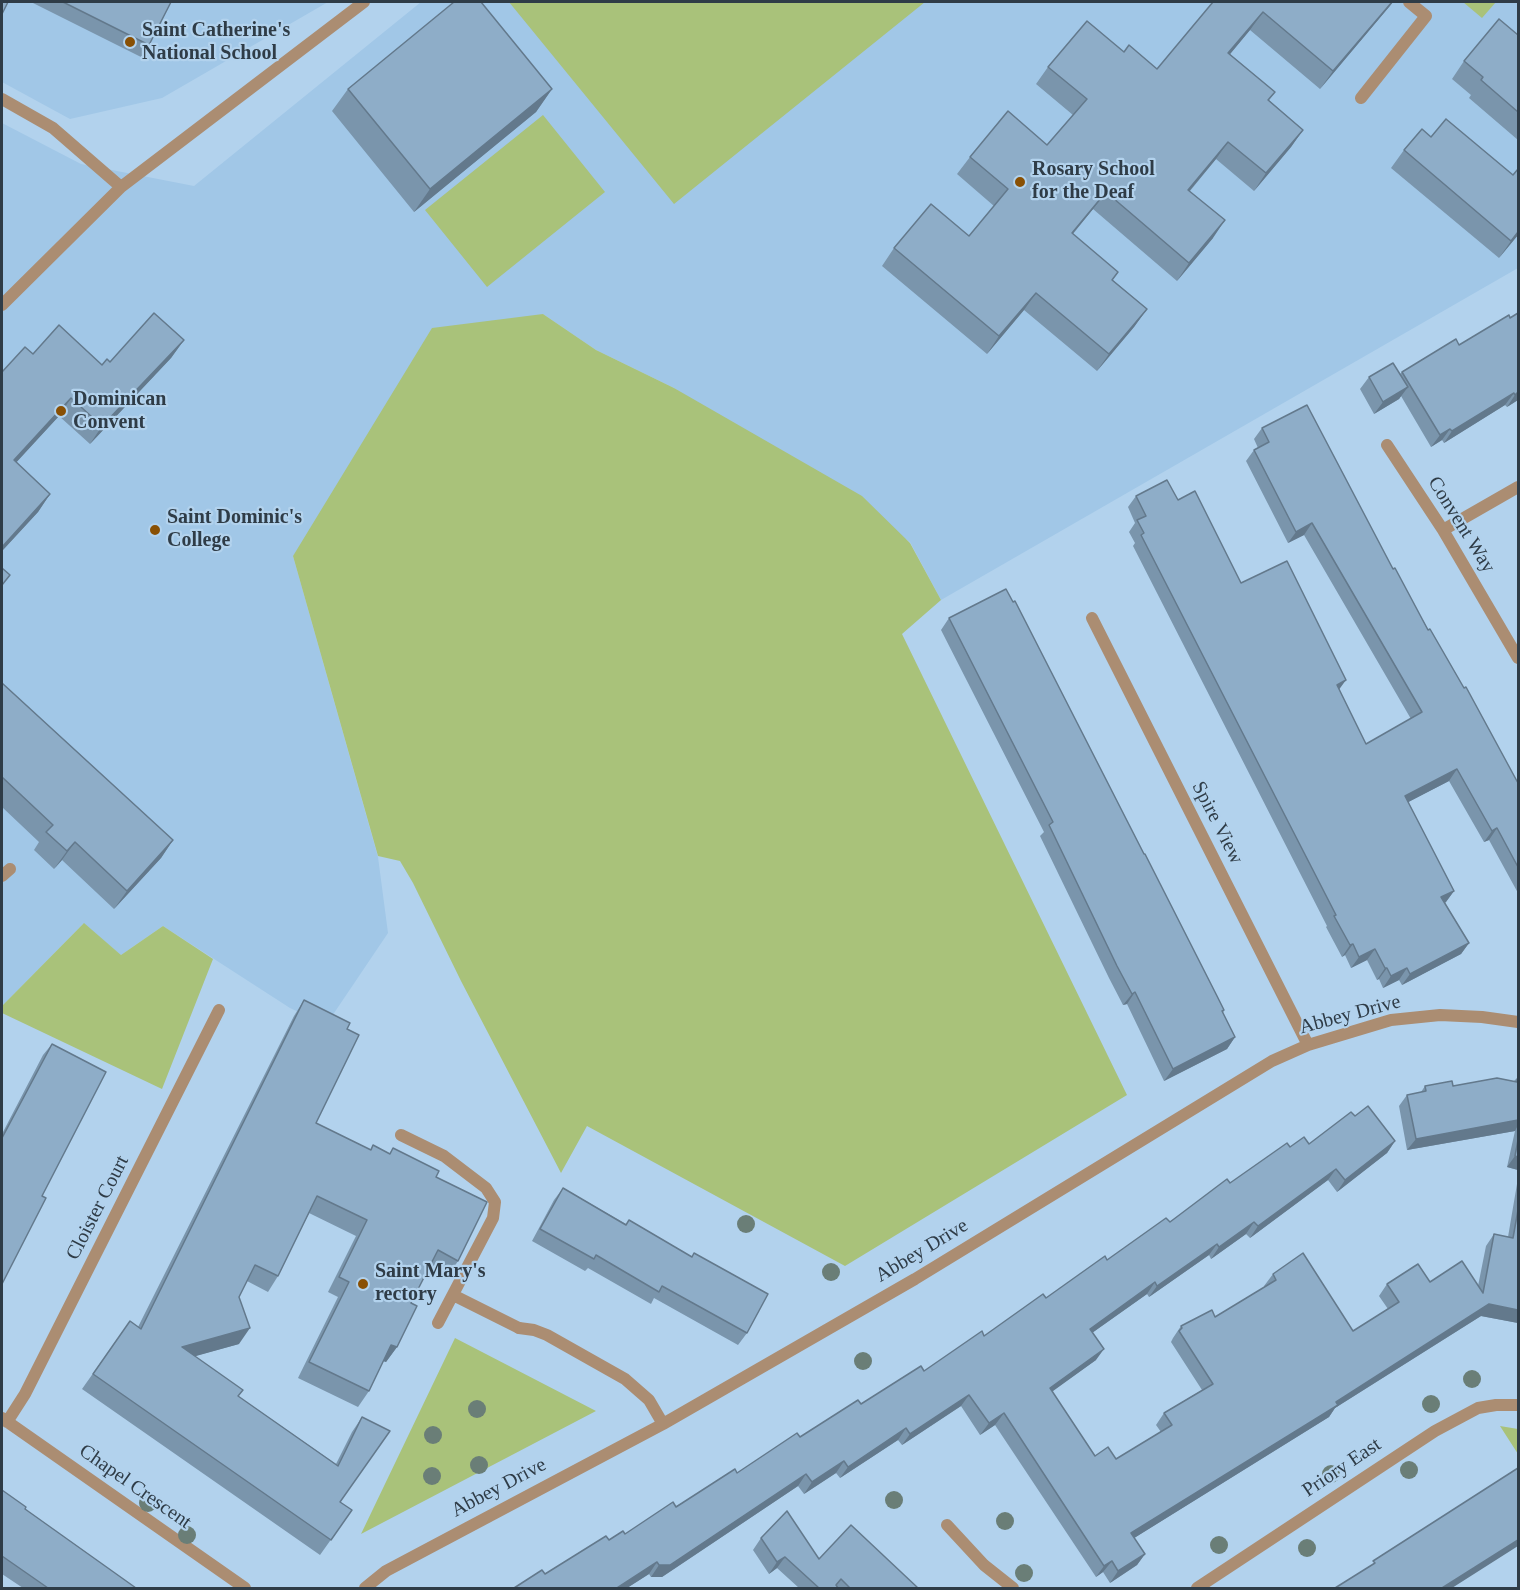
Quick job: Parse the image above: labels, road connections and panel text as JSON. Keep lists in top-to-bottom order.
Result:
{
  "streets": {
    "street": [
      "Convent Way",
      "Spire View",
      "Abbey Drive",
      "Cloister Court",
      "Priory East",
      "Chapel Crescent"
    ]
  },
  "crossings": [
    ["Spire View", "Abbey Drive"],
    ["Cloister Court", "Chapel Crescent"]
  ],
  "places": [
    "Saint Catherine's National School",
    "Rosary School for the Deaf",
    "Dominican Convent",
    "Saint Dominic's College",
    "Saint Mary's rectory"
  ]
}
